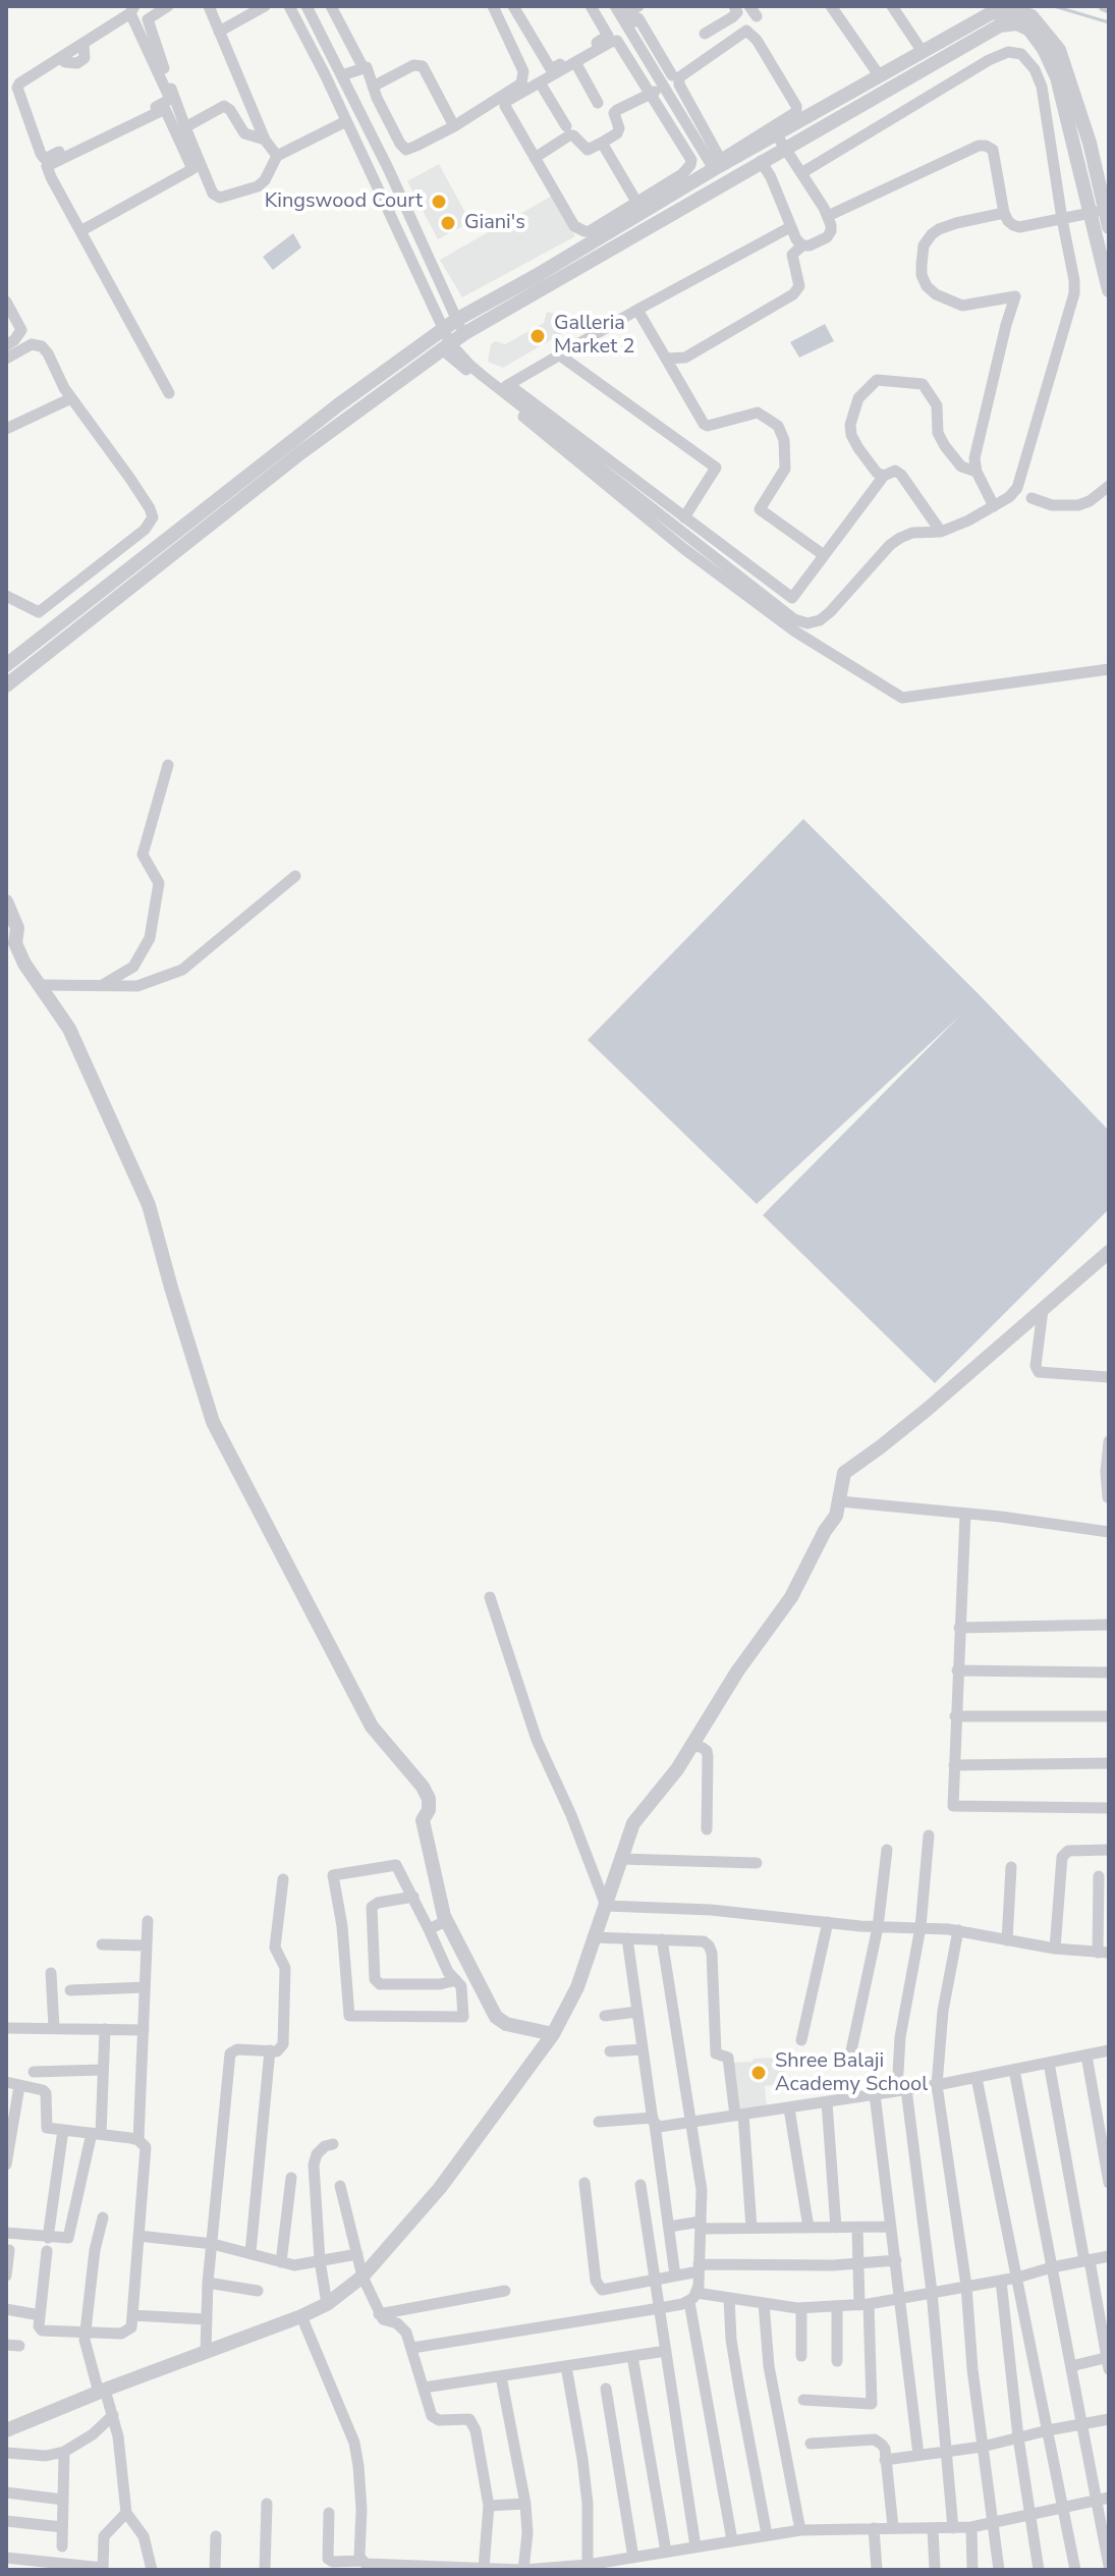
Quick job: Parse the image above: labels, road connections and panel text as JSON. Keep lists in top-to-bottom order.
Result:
{
  "places": [
    "Kingswood Court",
    "Giani's",
    "Galleria Market 2",
    "Shree Balaji Academy School"
  ]
}
